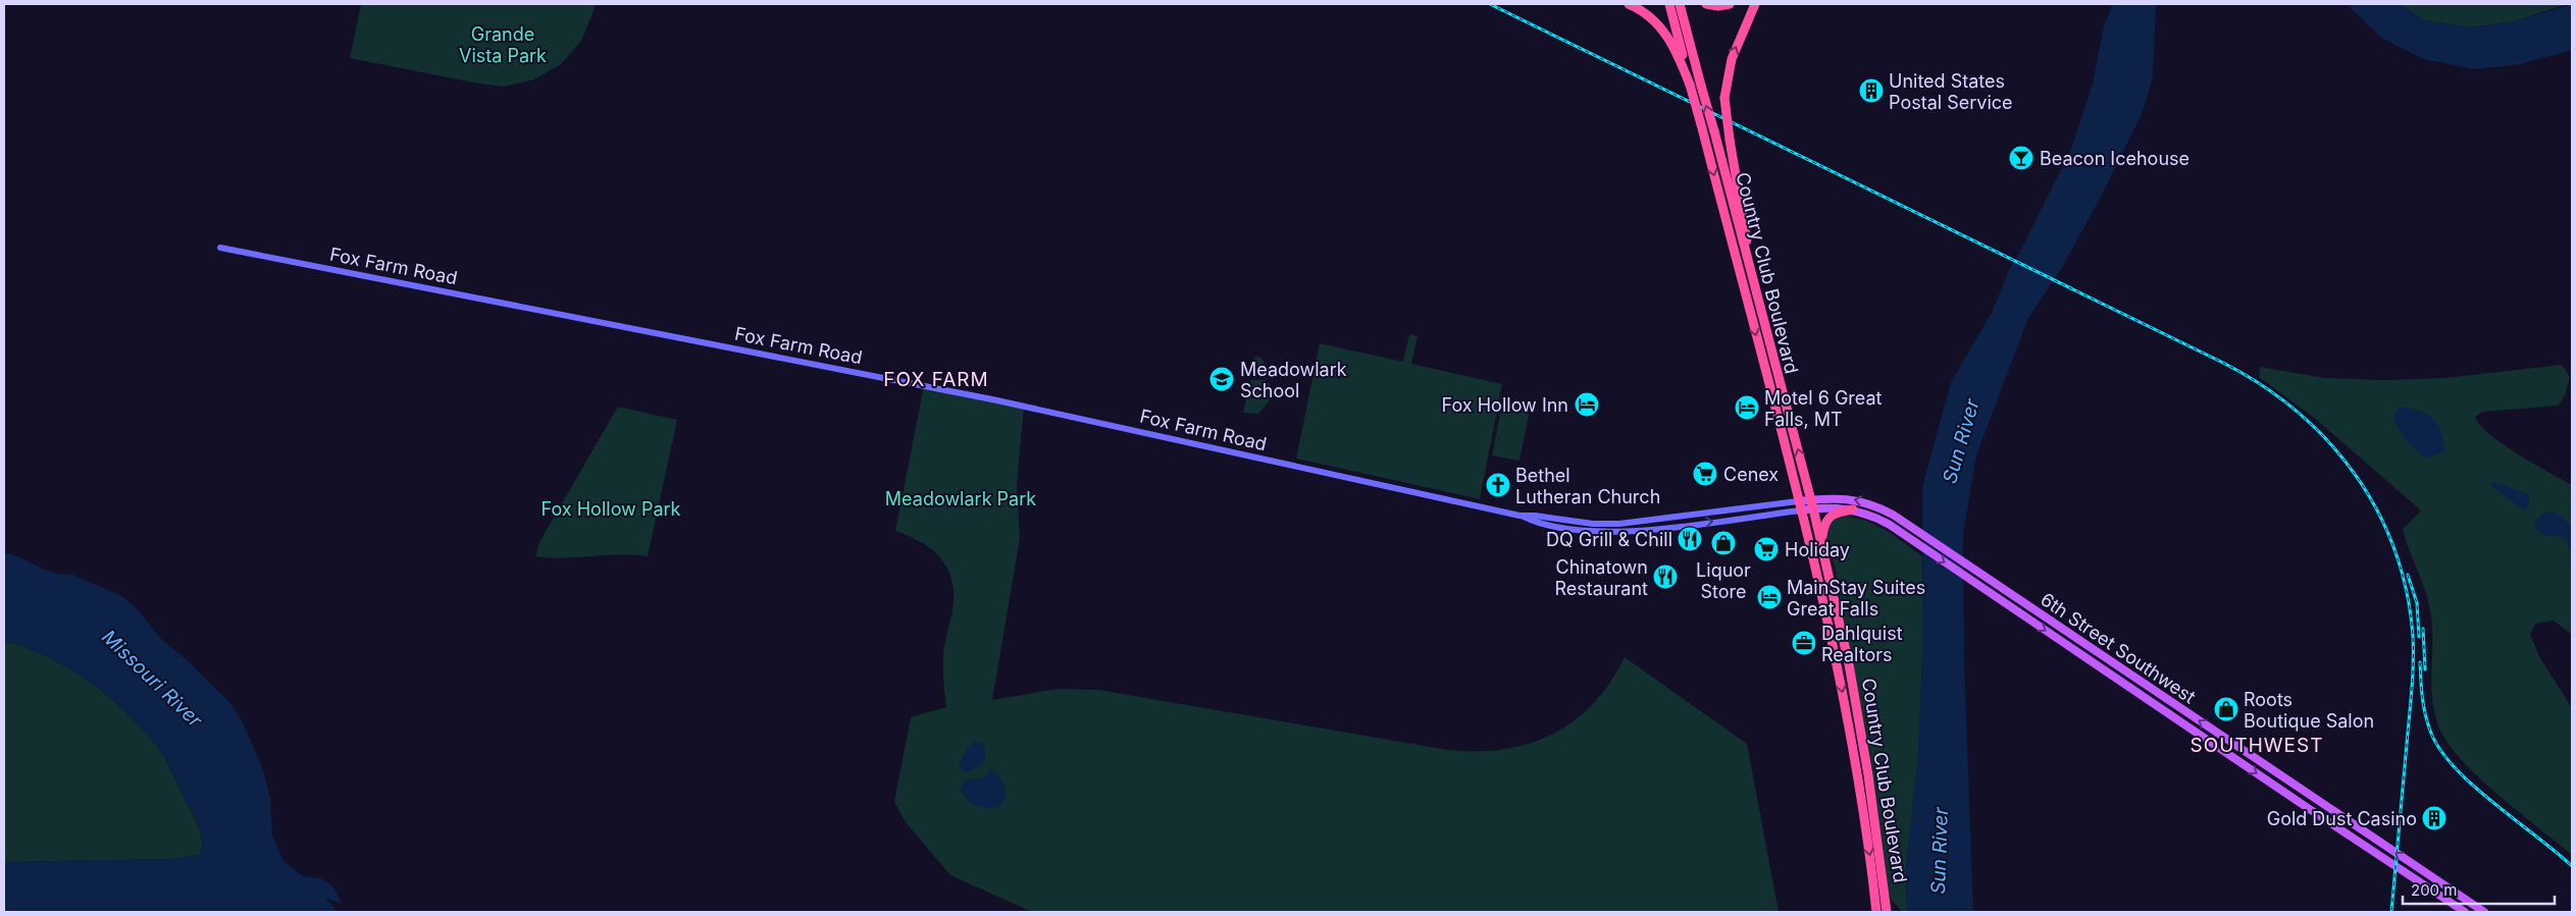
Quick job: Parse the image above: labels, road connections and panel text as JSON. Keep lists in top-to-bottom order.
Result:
{
  "streets": {
    "highway": ["Country Club Boulevard"],
    "main road": ["6th Street Southwest"],
    "street": ["Fox Farm Road"]
  },
  "crossings": [
    ["Fox Farm Road", "Country Club Boulevard"],
    ["Fox Farm Road", "6th Street Southwest"],
    ["Country Club Boulevard", "6th Street Southwest"]
  ],
  "districts": ["FOX FARM", "SOUTHWEST"],
  "water": ["Sun River", "Missouri River"],
  "parks": ["Grande Vista Park", "Meadowlark Park", "Fox Hollow Park"],
  "places": {
    "building": ["United States Postal Service", "Gold Dust Casino"],
    "bar": ["Beacon Icehouse"],
    "school or university": ["Meadowlark School"],
    "hotel": ["Fox Hollow Inn", "Motel 6 Great Falls, MT", "MainStay Suites Great Falls"],
    "supermarket": ["Cenex", "Holiday"],
    "church": ["Bethel Lutheran Church"],
    "restaurant": ["DQ Grill & Chill", "Chinatown Restaurant"],
    "shop": ["Liquor Store", "Roots Boutique Salon"],
    "office": ["Dahlquist Realtors"]
  },
  "scale_bar": "200 m"
}
